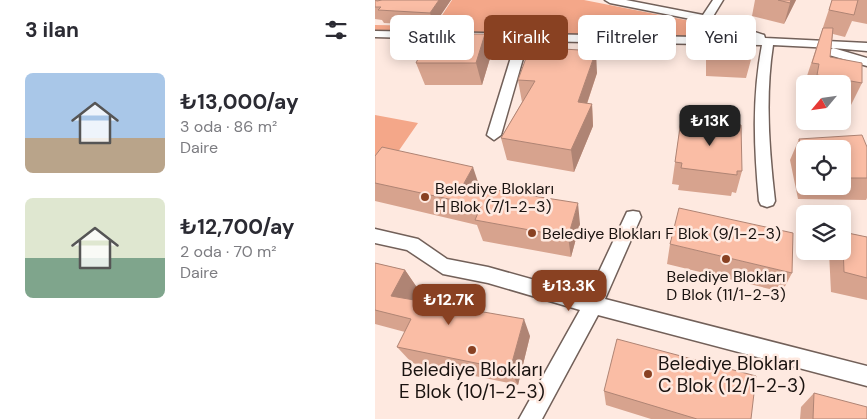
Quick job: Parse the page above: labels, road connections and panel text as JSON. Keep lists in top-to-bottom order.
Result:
{
  "places": [
    "Belediye Blokları H Blok (7/1-2-3)",
    "Belediye Blokları F Blok (9/1-2-3)",
    "Belediye Blokları D Blok (11/1-2-3)",
    "Belediye Blokları E Blok (10/1-2-3)",
    "Belediye Blokları C Blok (12/1-2-3)"
  ],
  "north": "bottom left",
  "page": {
    "heading": "3 ilan",
    "chip": [
      "Satılık",
      "Kiralık",
      "Filtreler",
      "Yeni"
    ],
    "list": [
      {
        "name": "₺13,000/ay",
        "note": "3 oda · 86 m² · Daire"
      },
      {
        "name": "₺12,700/ay",
        "note": "2 oda · 70 m² · Daire"
      }
    ],
    "price": ["₺13K", "₺13.3K", "₺12.7K"]
  }
}
